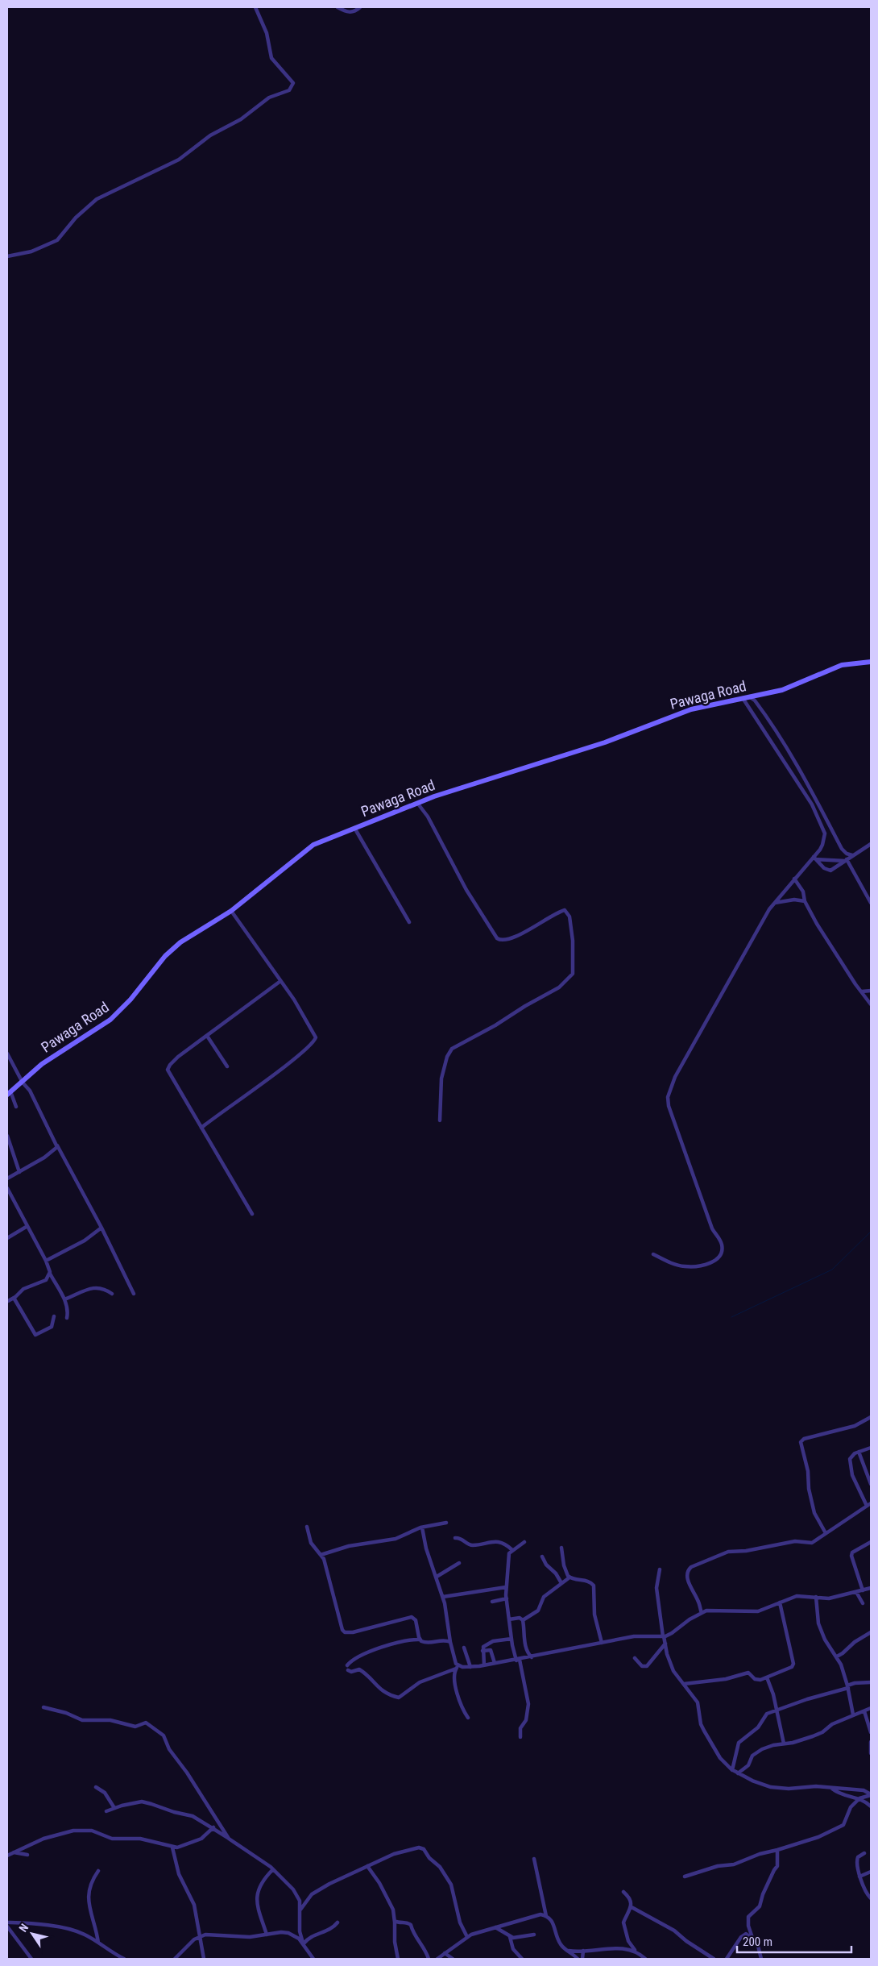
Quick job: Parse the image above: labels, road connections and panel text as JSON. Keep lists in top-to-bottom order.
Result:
{
  "streets": {
    "main road": ["Pawaga Road"]
  },
  "scale_bar": "200 m",
  "north": "top left"
}
